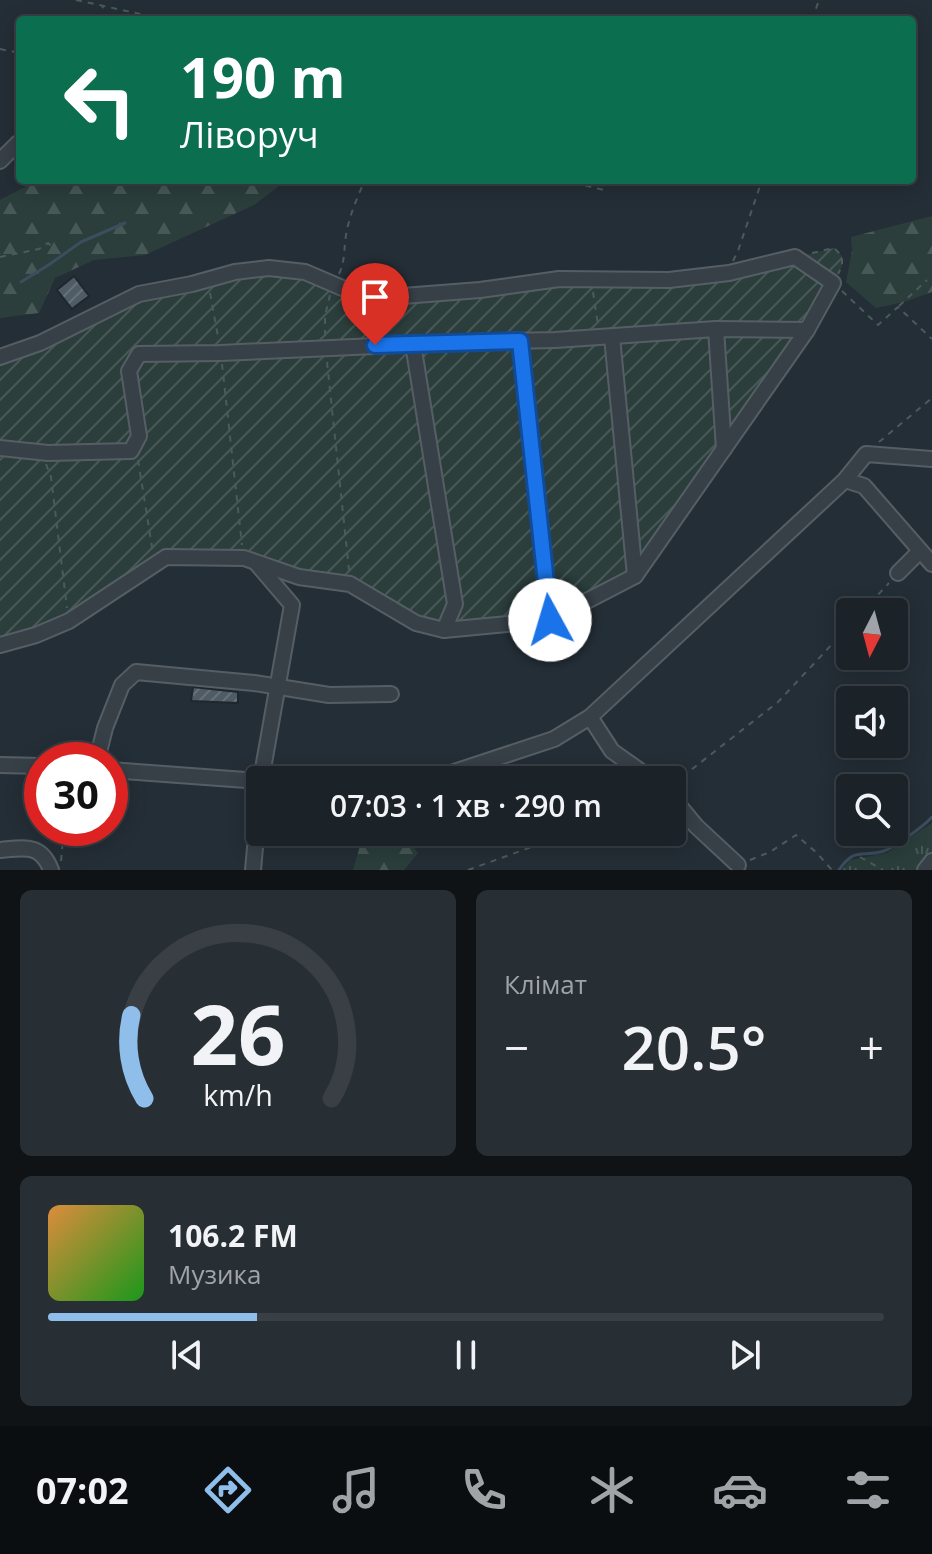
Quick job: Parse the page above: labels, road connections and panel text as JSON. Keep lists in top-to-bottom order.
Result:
{
  "north": "bottom",
  "page": {
    "turn": ["190 m", "Ліворуч"],
    "limit": "30",
    "trip": "07:03 · 1 хв · 290 m",
    "tile": "Клімат",
    "heat": ["−", "20.5°", "+"],
    "song": ["106.2 FM", "Музика"],
    "tabs": "07:02",
    "gauge": ["26", "km/h"]
  }
}
